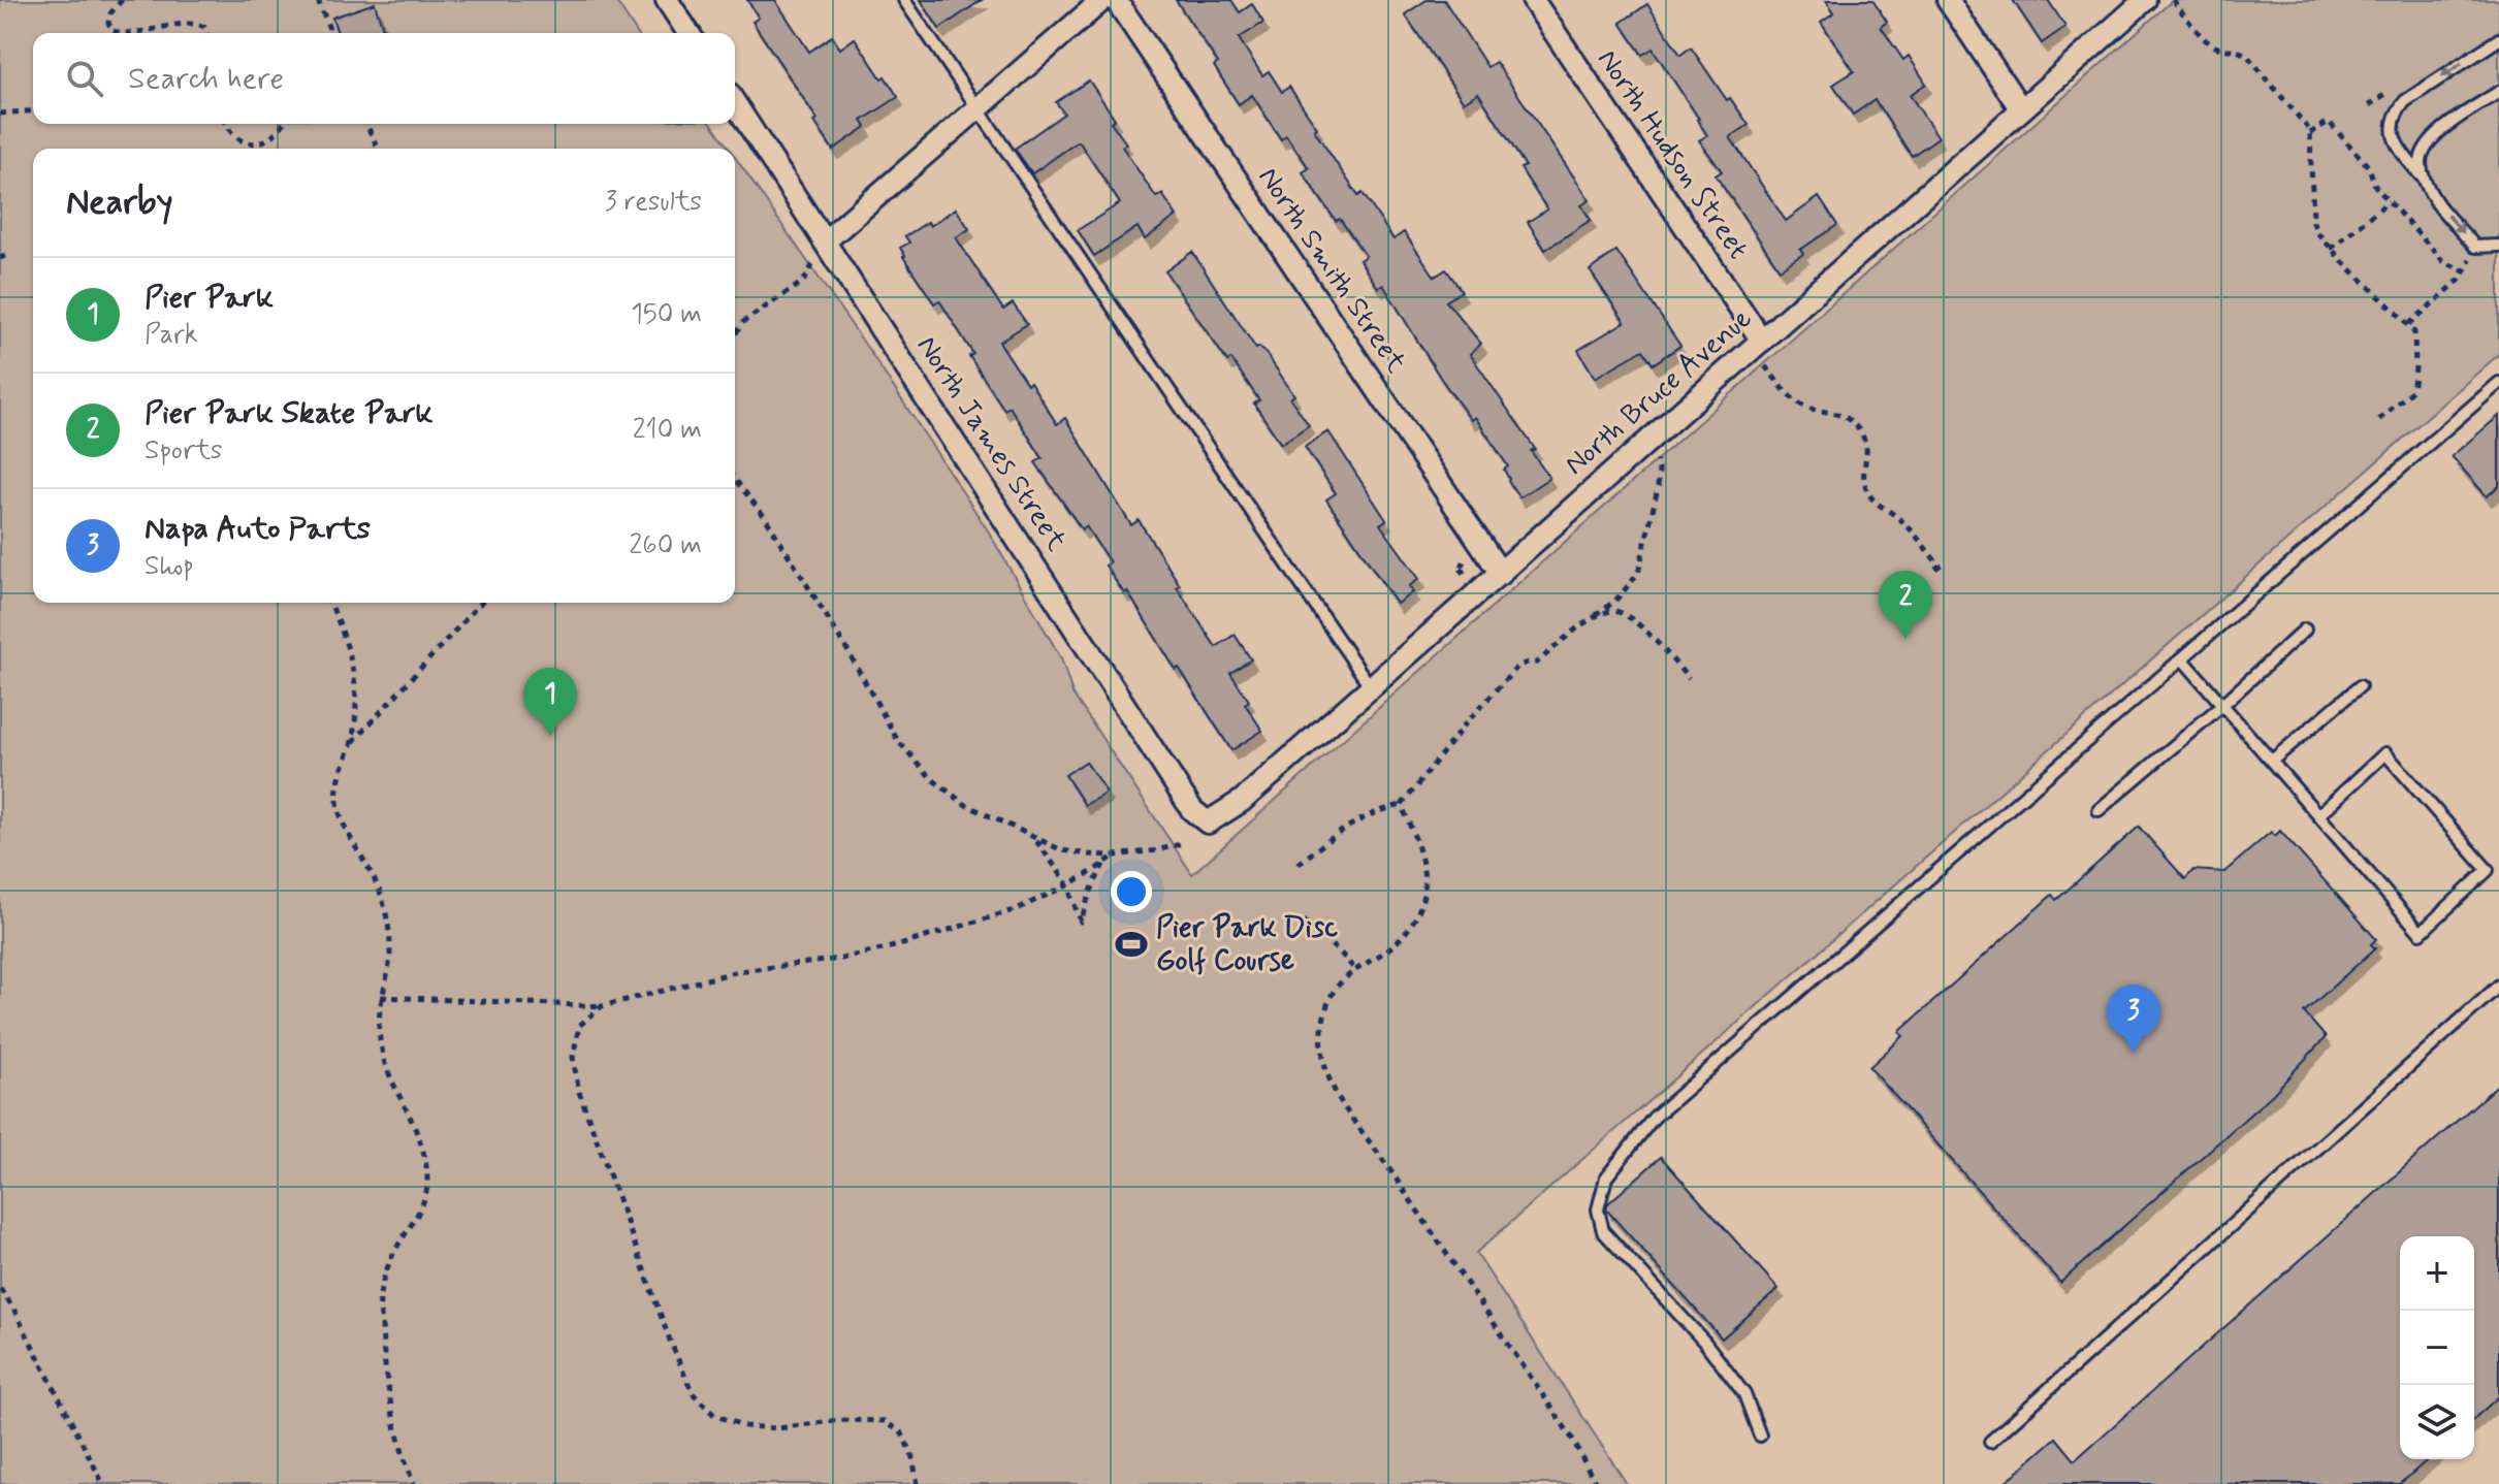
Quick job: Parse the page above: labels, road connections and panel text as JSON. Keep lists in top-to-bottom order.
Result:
{
  "streets": {
    "street": [
      "North Hudson Street",
      "North Smith Street",
      "North Bruce Avenue",
      "North James Street"
    ]
  },
  "crossings": [
    ["North Hudson Street", "North Bruce Avenue"],
    ["North Smith Street", "North Bruce Avenue"],
    ["North Bruce Avenue", "North James Street"]
  ],
  "places": {
    "sports": ["Pier Park Disc Golf Course"]
  },
  "page": {
    "search": "Search here",
    "heading": ["Nearby", "3 results"],
    "list": [
      {
        "mark": "1",
        "name": "Pier Park",
        "note": "Park",
        "value": "150 m"
      },
      {
        "mark": "2",
        "name": "Pier Park Skate Park",
        "note": "Sports",
        "value": "210 m"
      },
      {
        "mark": "3",
        "name": "Napa Auto Parts",
        "note": "Shop",
        "value": "260 m"
      }
    ],
    "pins": ["2", "1", "3"],
    "map_buttons": ["+", "−"]
  }
}
